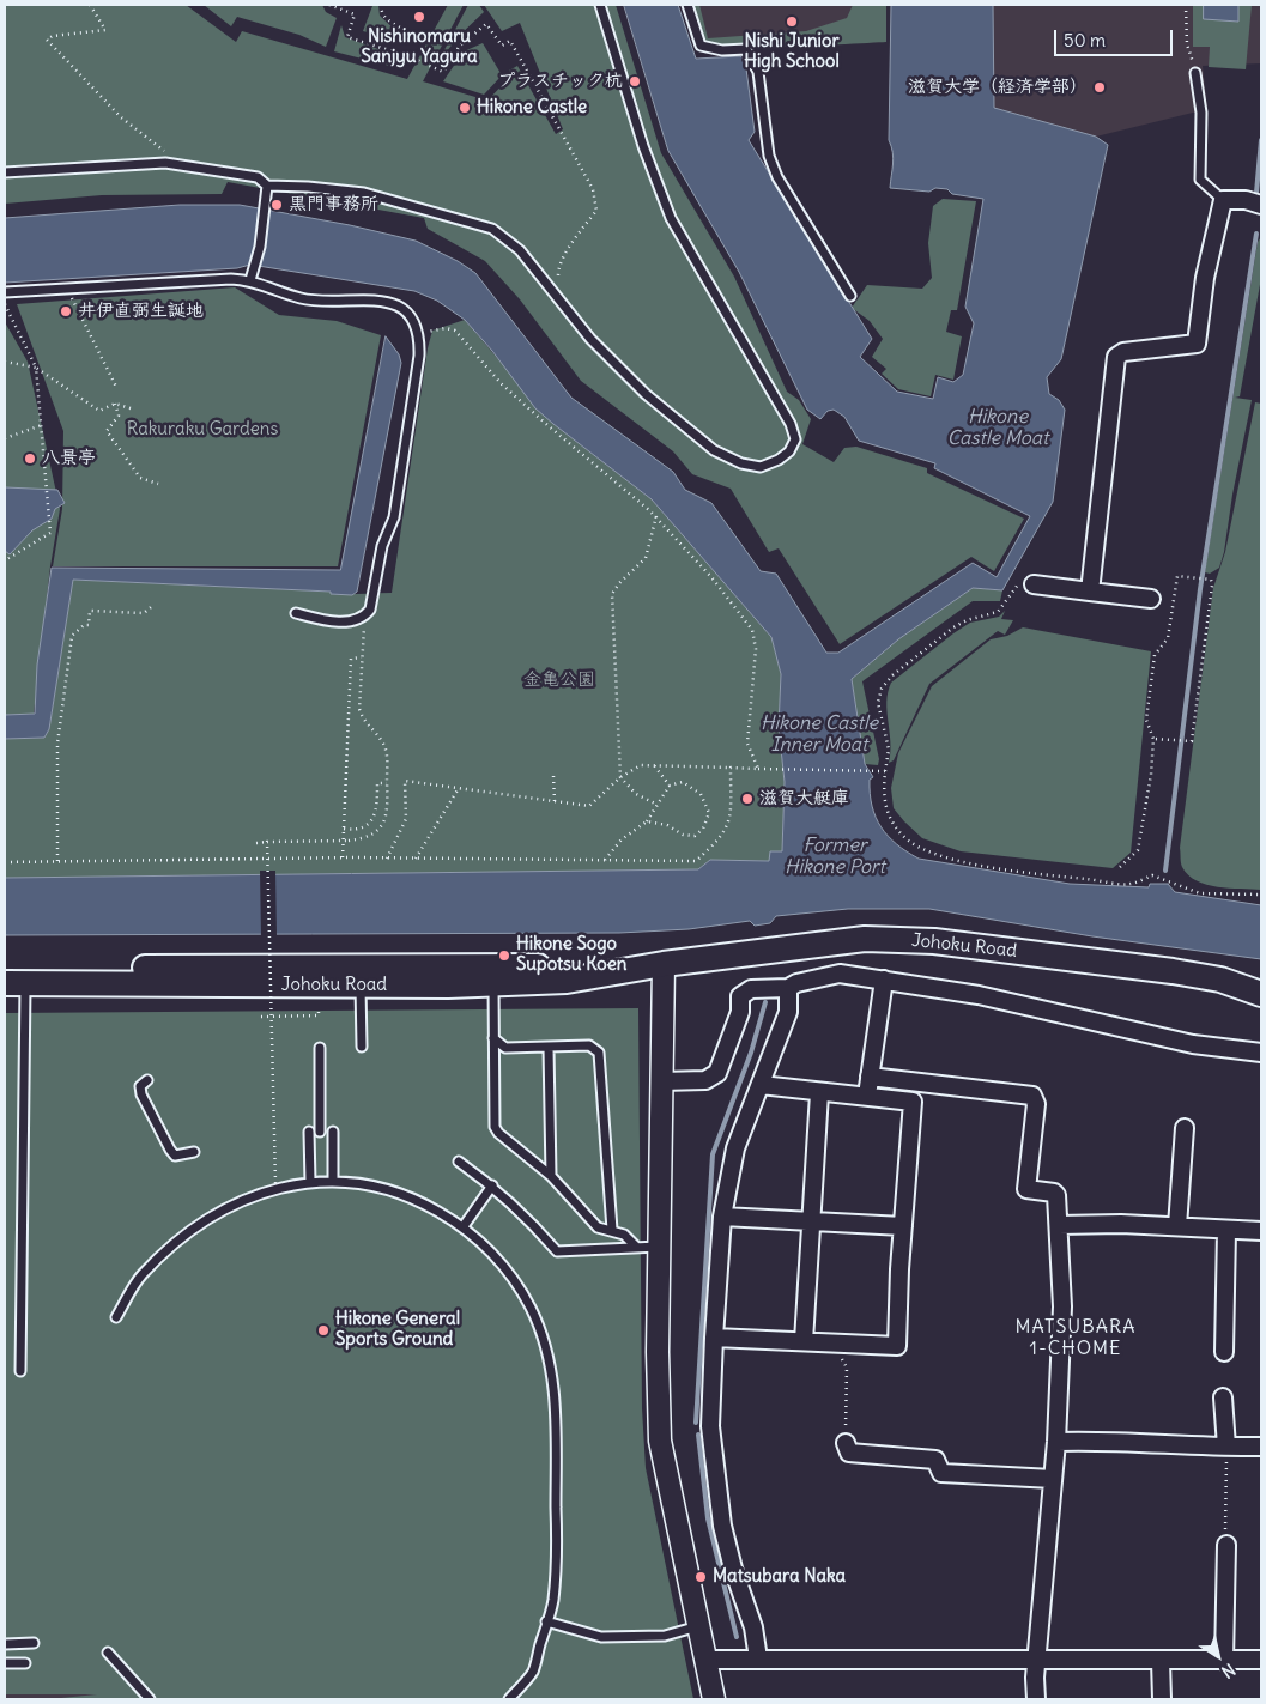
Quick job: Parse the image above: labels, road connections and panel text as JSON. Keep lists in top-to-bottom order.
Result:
{
  "streets": {
    "main road": ["Johoku Road"]
  },
  "districts": ["MATSUBARA 1-CHOME"],
  "water": ["Hikone Castle Moat", "Hikone Castle Inner Moat", "Former Hikone Port"],
  "parks": ["Rakuraku Gardens", "金亀公園"],
  "places": [
    "Nishinomaru Sanjyu Yagura",
    "Nishi Junior High School",
    "プラスチック杭",
    "滋賀大学（経済学部）",
    "Hikone Castle",
    "黒門事務所",
    "井伊直弼生誕地",
    "八景亭",
    "滋賀大艇庫",
    "Hikone Sogo Supotsu Koen",
    "Hikone General Sports Ground",
    "Matsubara Naka"
  ],
  "scale_bar": "50 m",
  "north": "bottom right"
}
